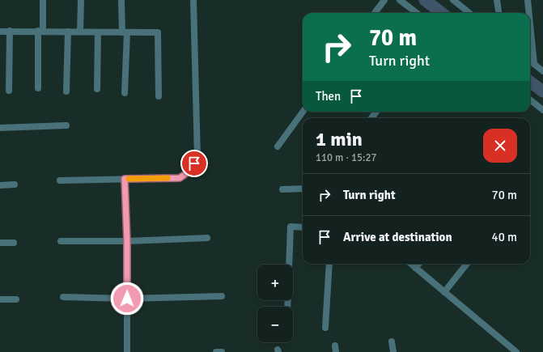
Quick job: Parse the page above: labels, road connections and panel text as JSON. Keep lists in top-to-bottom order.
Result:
{
  "page": {
    "turn": ["70 m", "Turn right"],
    "then": "Then",
    "heading": ["1 min", "110 m · 15:27"],
    "list": [
      {
        "name": "Turn right",
        "value": "70 m"
      },
      {
        "name": "Arrive at destination",
        "value": "40 m"
      }
    ],
    "map_buttons": ["+", "−"]
  }
}
